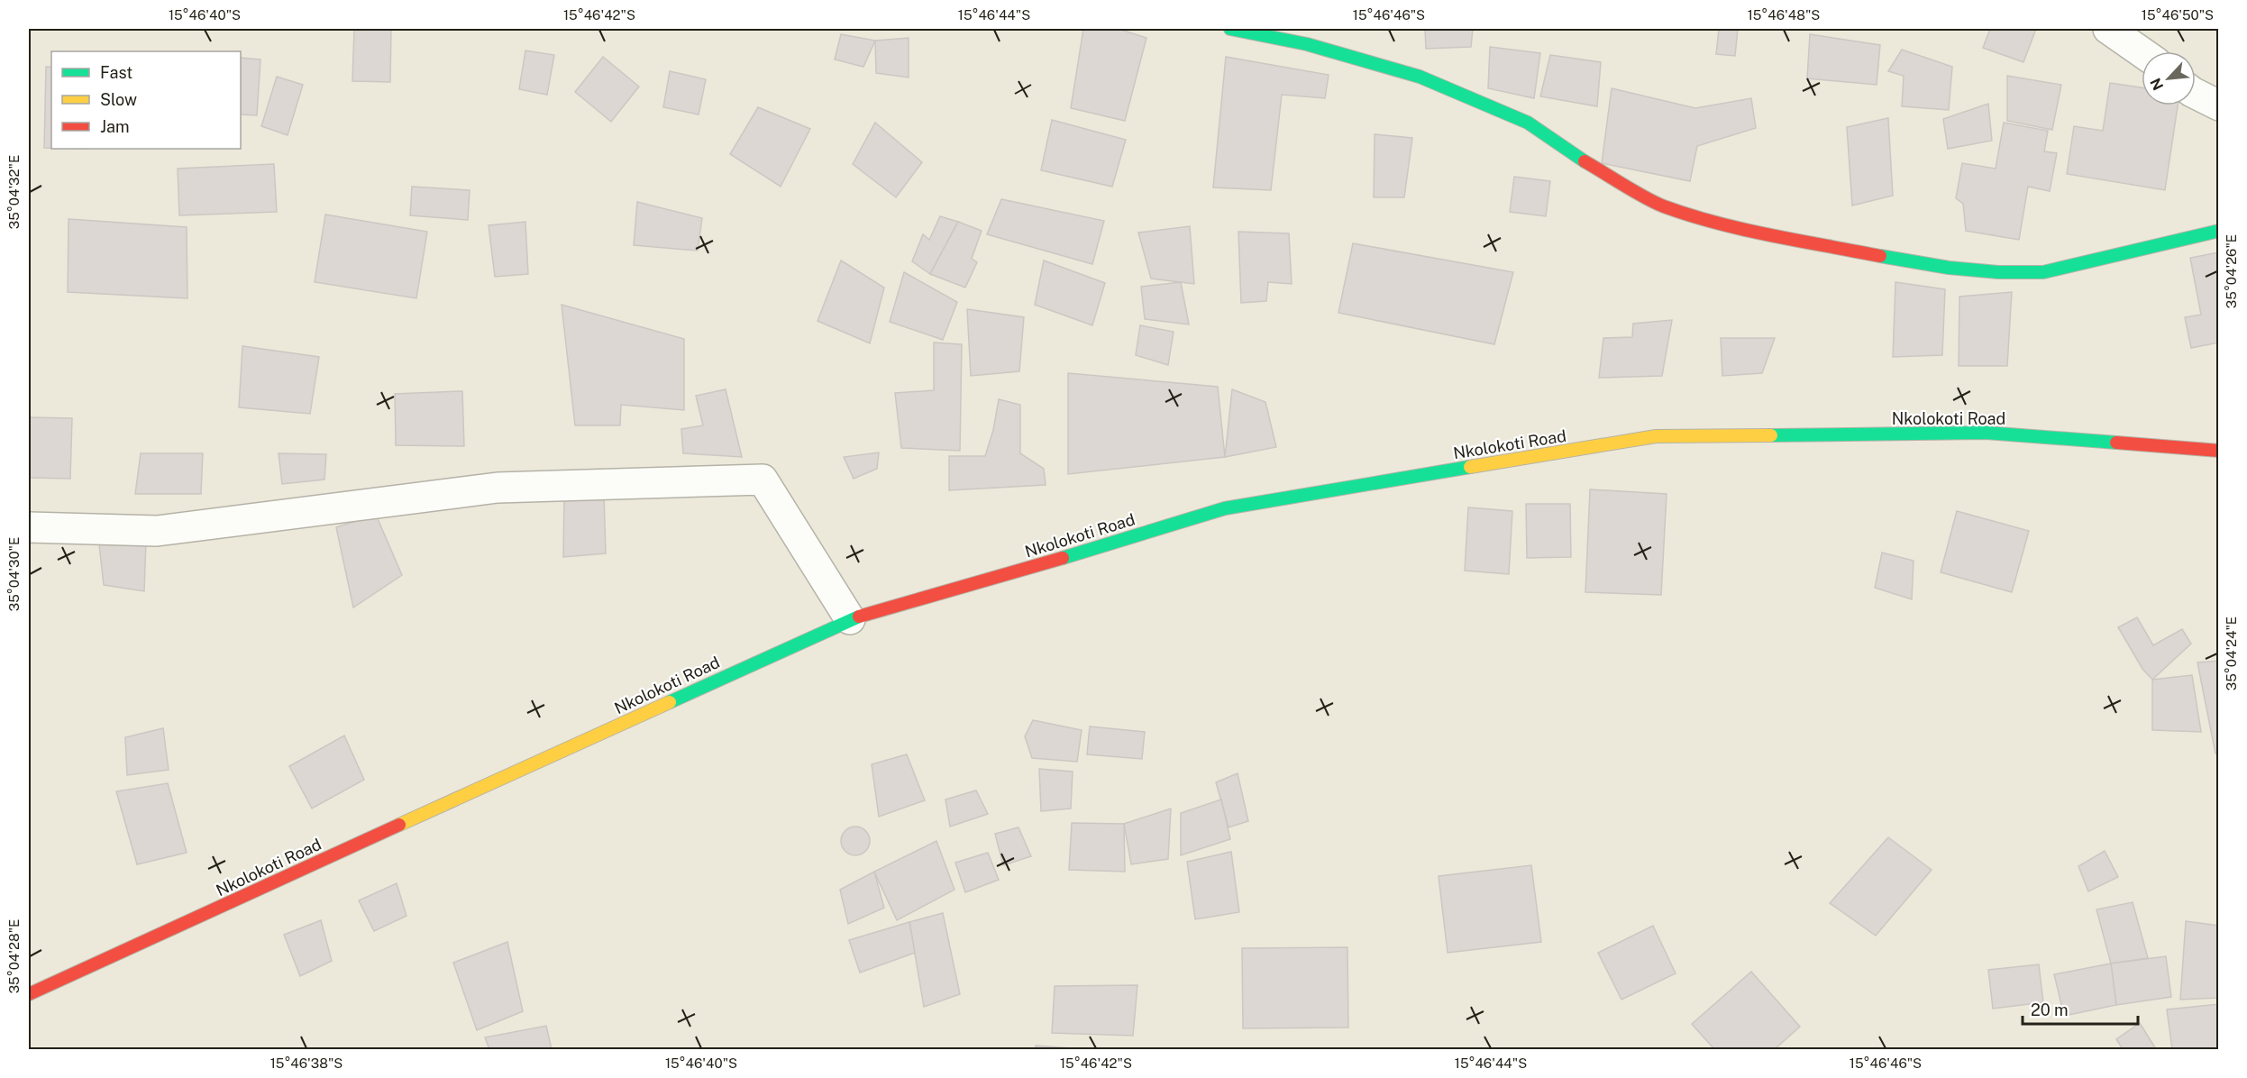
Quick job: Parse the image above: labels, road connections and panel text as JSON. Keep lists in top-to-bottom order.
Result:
{
  "streets": {
    "main road": ["Nkolokoti Road"]
  },
  "legend": ["Fast", "Slow", "Jam"],
  "scale_bar": "20 m",
  "north": "bottom left",
  "coordinates": [
    "15°46'40\"S",
    "15°46'42\"S",
    "15°46'44\"S",
    "15°46'46\"S",
    "15°46'48\"S",
    "15°46'50\"S",
    "35°04'32\"E",
    "35°04'26\"E",
    "35°04'30\"E",
    "35°04'24\"E",
    "35°04'28\"E",
    "15°46'38\"S"
  ]
}
